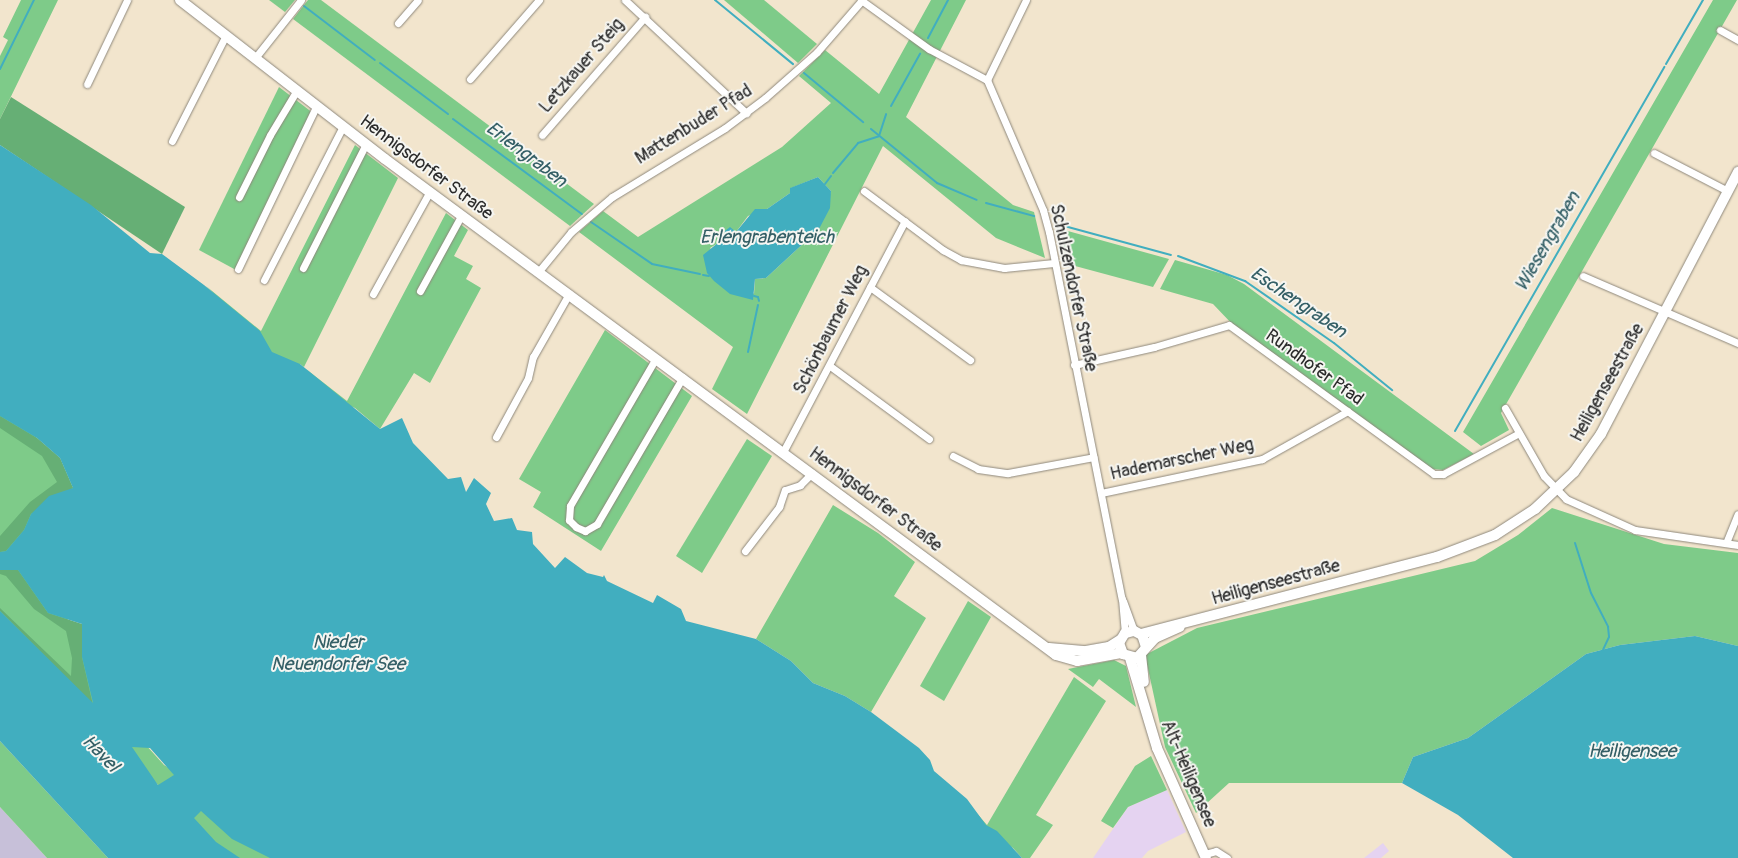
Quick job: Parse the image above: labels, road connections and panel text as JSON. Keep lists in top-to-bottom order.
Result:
{
  "streets": {
    "main road": ["Hennigsdorfer Straße", "Heiligenseestraße", "Alt-Heiligensee"],
    "street": [
      "Letzkauer Steig",
      "Mattenbuder Pfad",
      "Schulzendorfer Straße",
      "Schönbaumer Weg",
      "Rundhofer Pfad",
      "Hademarscher Weg"
    ]
  },
  "crossings": [
    ["Mattenbuder Pfad", "Hennigsdorfer Straße"],
    ["Hennigsdorfer Straße", "Schönbaumer Weg"],
    ["Hennigsdorfer Straße", "Heiligenseestraße"],
    ["Schulzendorfer Straße", "Rundhofer Pfad"],
    ["Schulzendorfer Straße", "Heiligenseestraße"],
    ["Schulzendorfer Straße", "Hademarscher Weg"],
    ["Rundhofer Pfad", "Hademarscher Weg"]
  ],
  "water": [
    "Erlengraben",
    "Erlengrabenteich",
    "Wiesengraben",
    "Eschengraben",
    "Nieder Neuendorfer See",
    "Heiligensee",
    "Havel"
  ]
}
